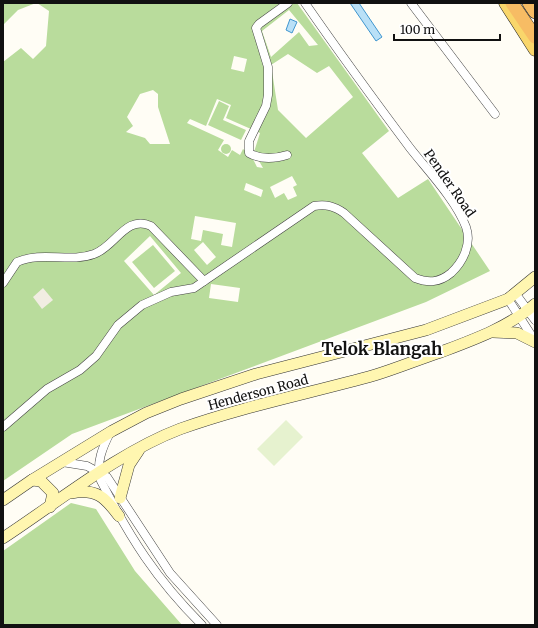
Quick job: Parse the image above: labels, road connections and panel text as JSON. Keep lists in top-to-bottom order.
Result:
{
  "streets": {
    "main road": ["Henderson Road"],
    "street": ["Pender Road"]
  },
  "districts": ["Telok Blangah"],
  "scale_bar": "100 m"
}
